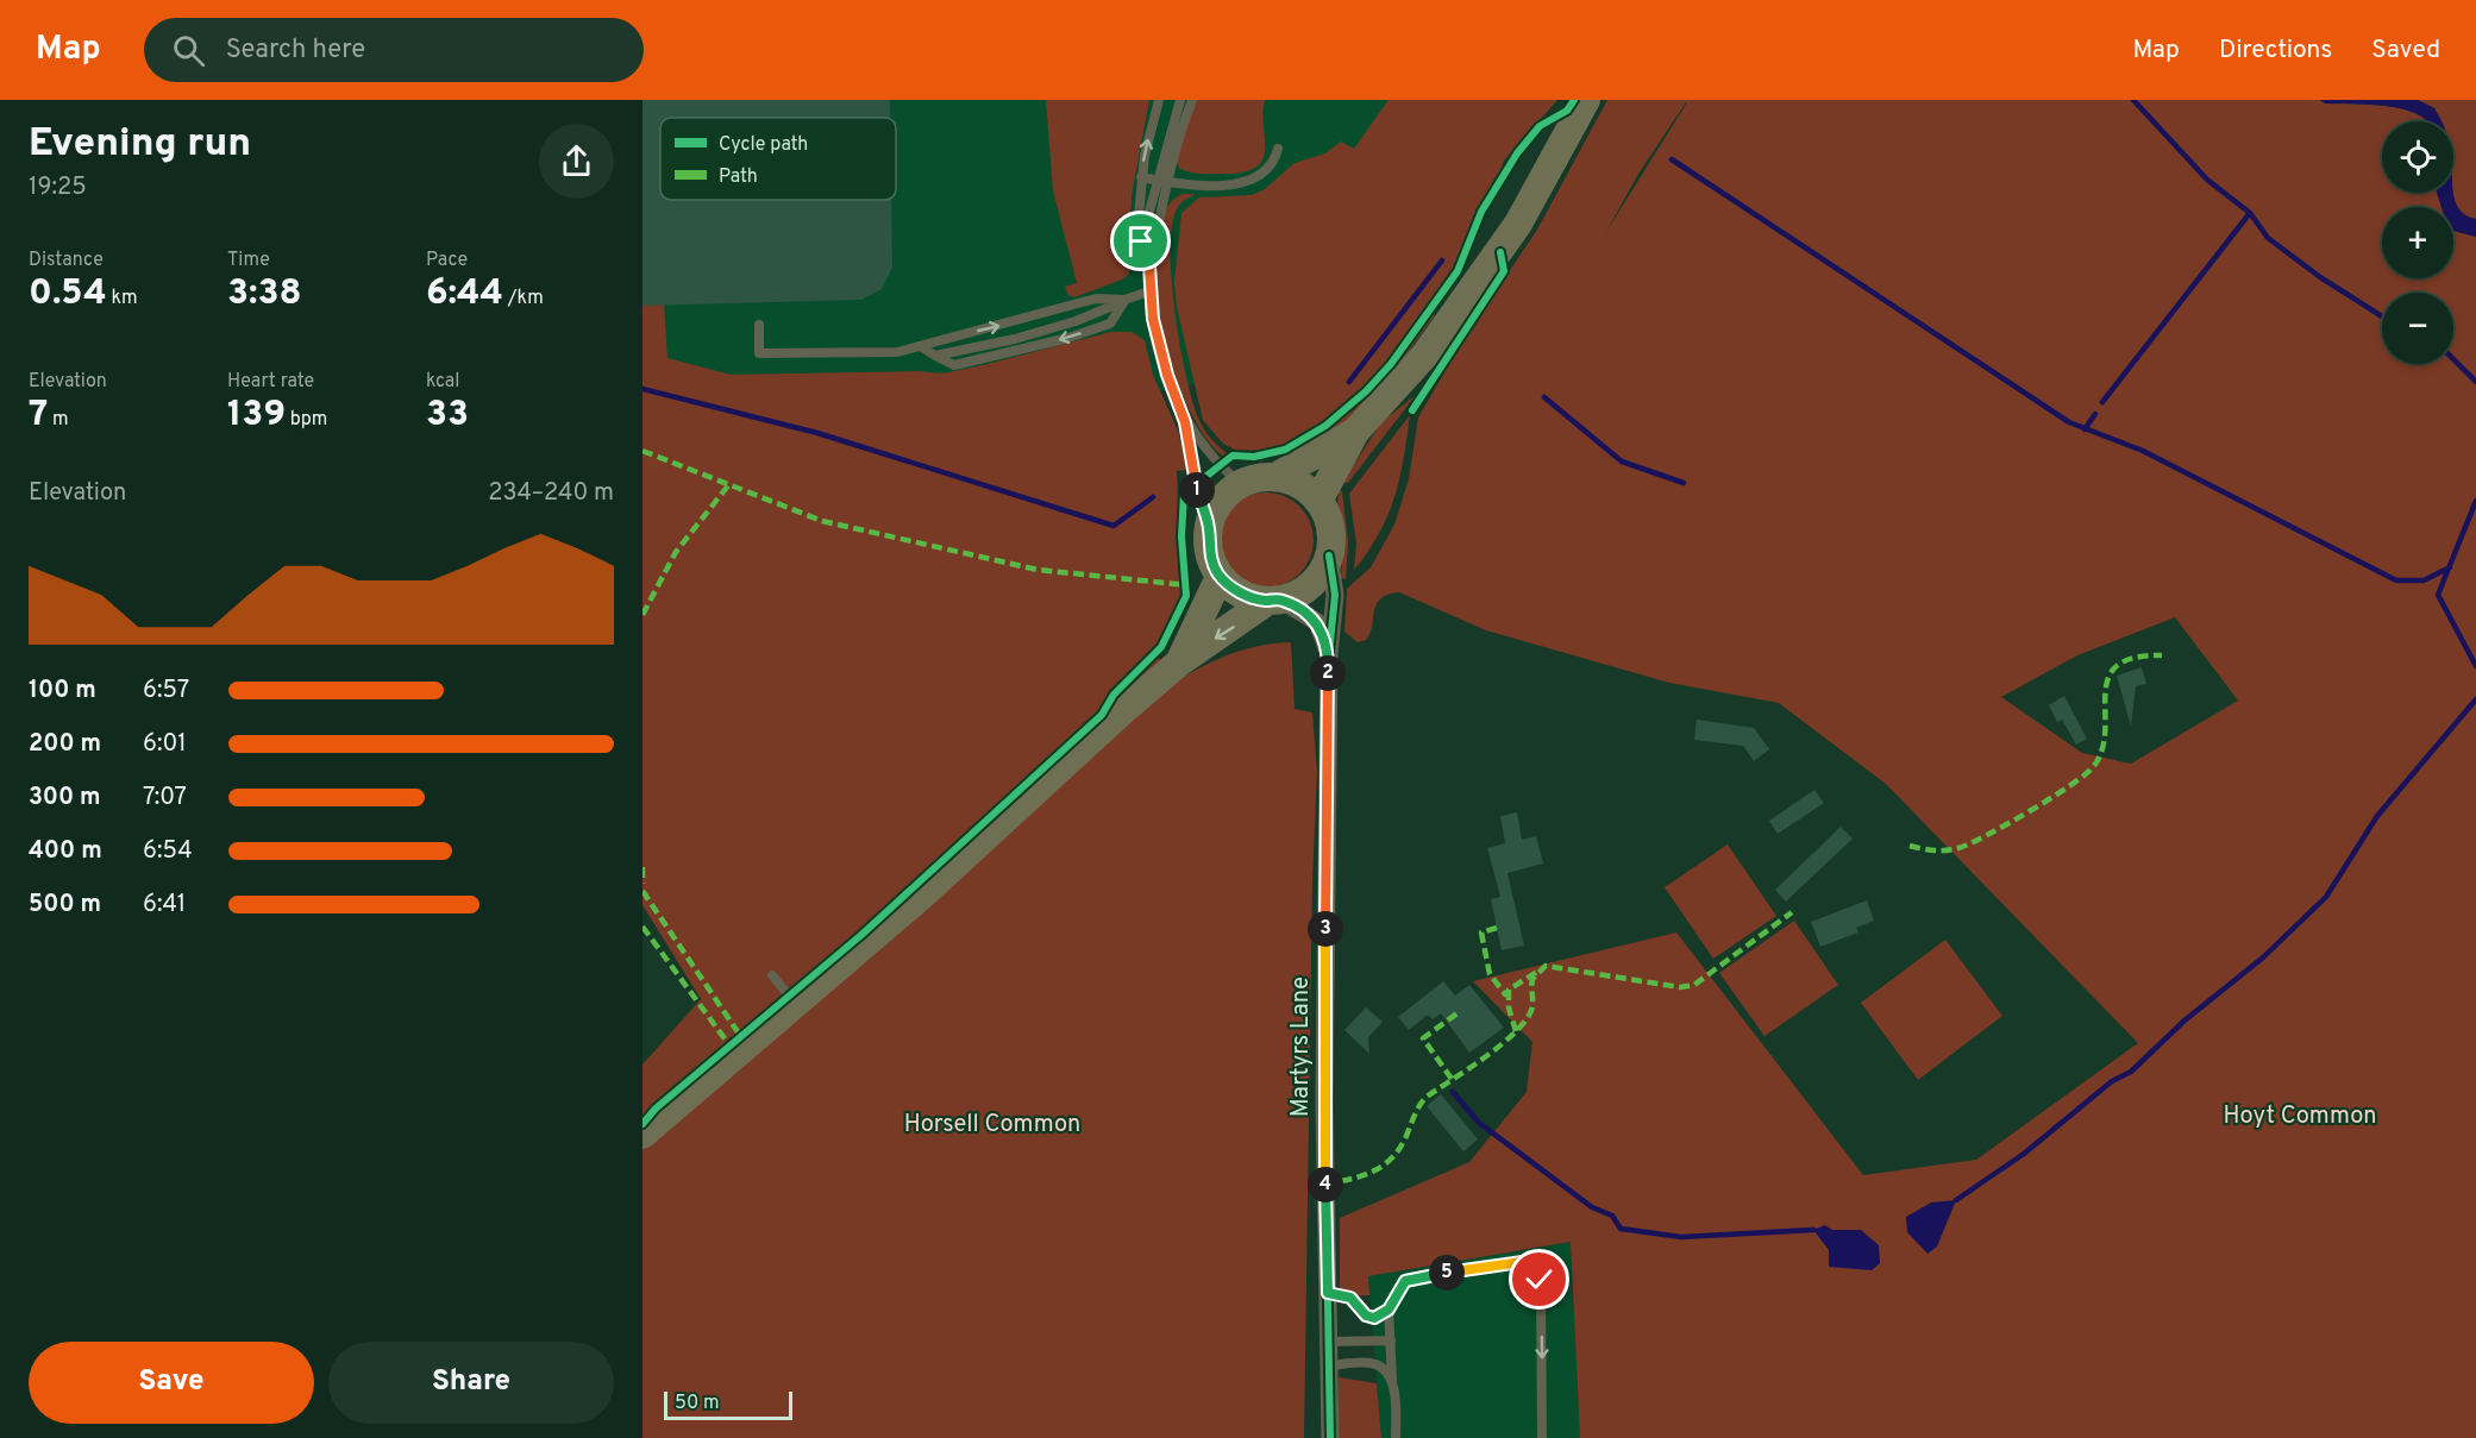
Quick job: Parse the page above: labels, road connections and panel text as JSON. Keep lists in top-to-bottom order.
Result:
{
  "streets": {
    "street": ["Martyrs Lane"]
  },
  "parks": ["Hoyt Common", "Horsell Common"],
  "legend": ["Cycle path", "Path"],
  "scale_bar": "50 m",
  "page": {
    "header": "Map",
    "search": "Search here",
    "nav": ["Map", "Directions", "Saved"],
    "heading": ["Evening run", "19:25"],
    "map_buttons": ["+", "−"],
    "stats": [
      ["Distance", "0.54 km"],
      ["Time", "3:38"],
      ["Pace", "6:44 /km"],
      ["Elevation", "7 m"],
      ["Heart rate", "139 bpm"],
      ["kcal", "33"]
    ],
    "chart": ["Elevation", "234–240 m"],
    "pins": [
      "1",
      "2",
      "3",
      "4",
      "5"
    ],
    "list": [
      {
        "name": "100 m",
        "note": "6:57"
      },
      {
        "name": "200 m",
        "note": "6:01"
      },
      {
        "name": "300 m",
        "note": "7:07"
      },
      {
        "name": "400 m",
        "note": "6:54"
      },
      {
        "name": "500 m",
        "note": "6:41"
      }
    ],
    "buttons": ["Save", "Share"],
    "scale": "50 m"
  }
}
